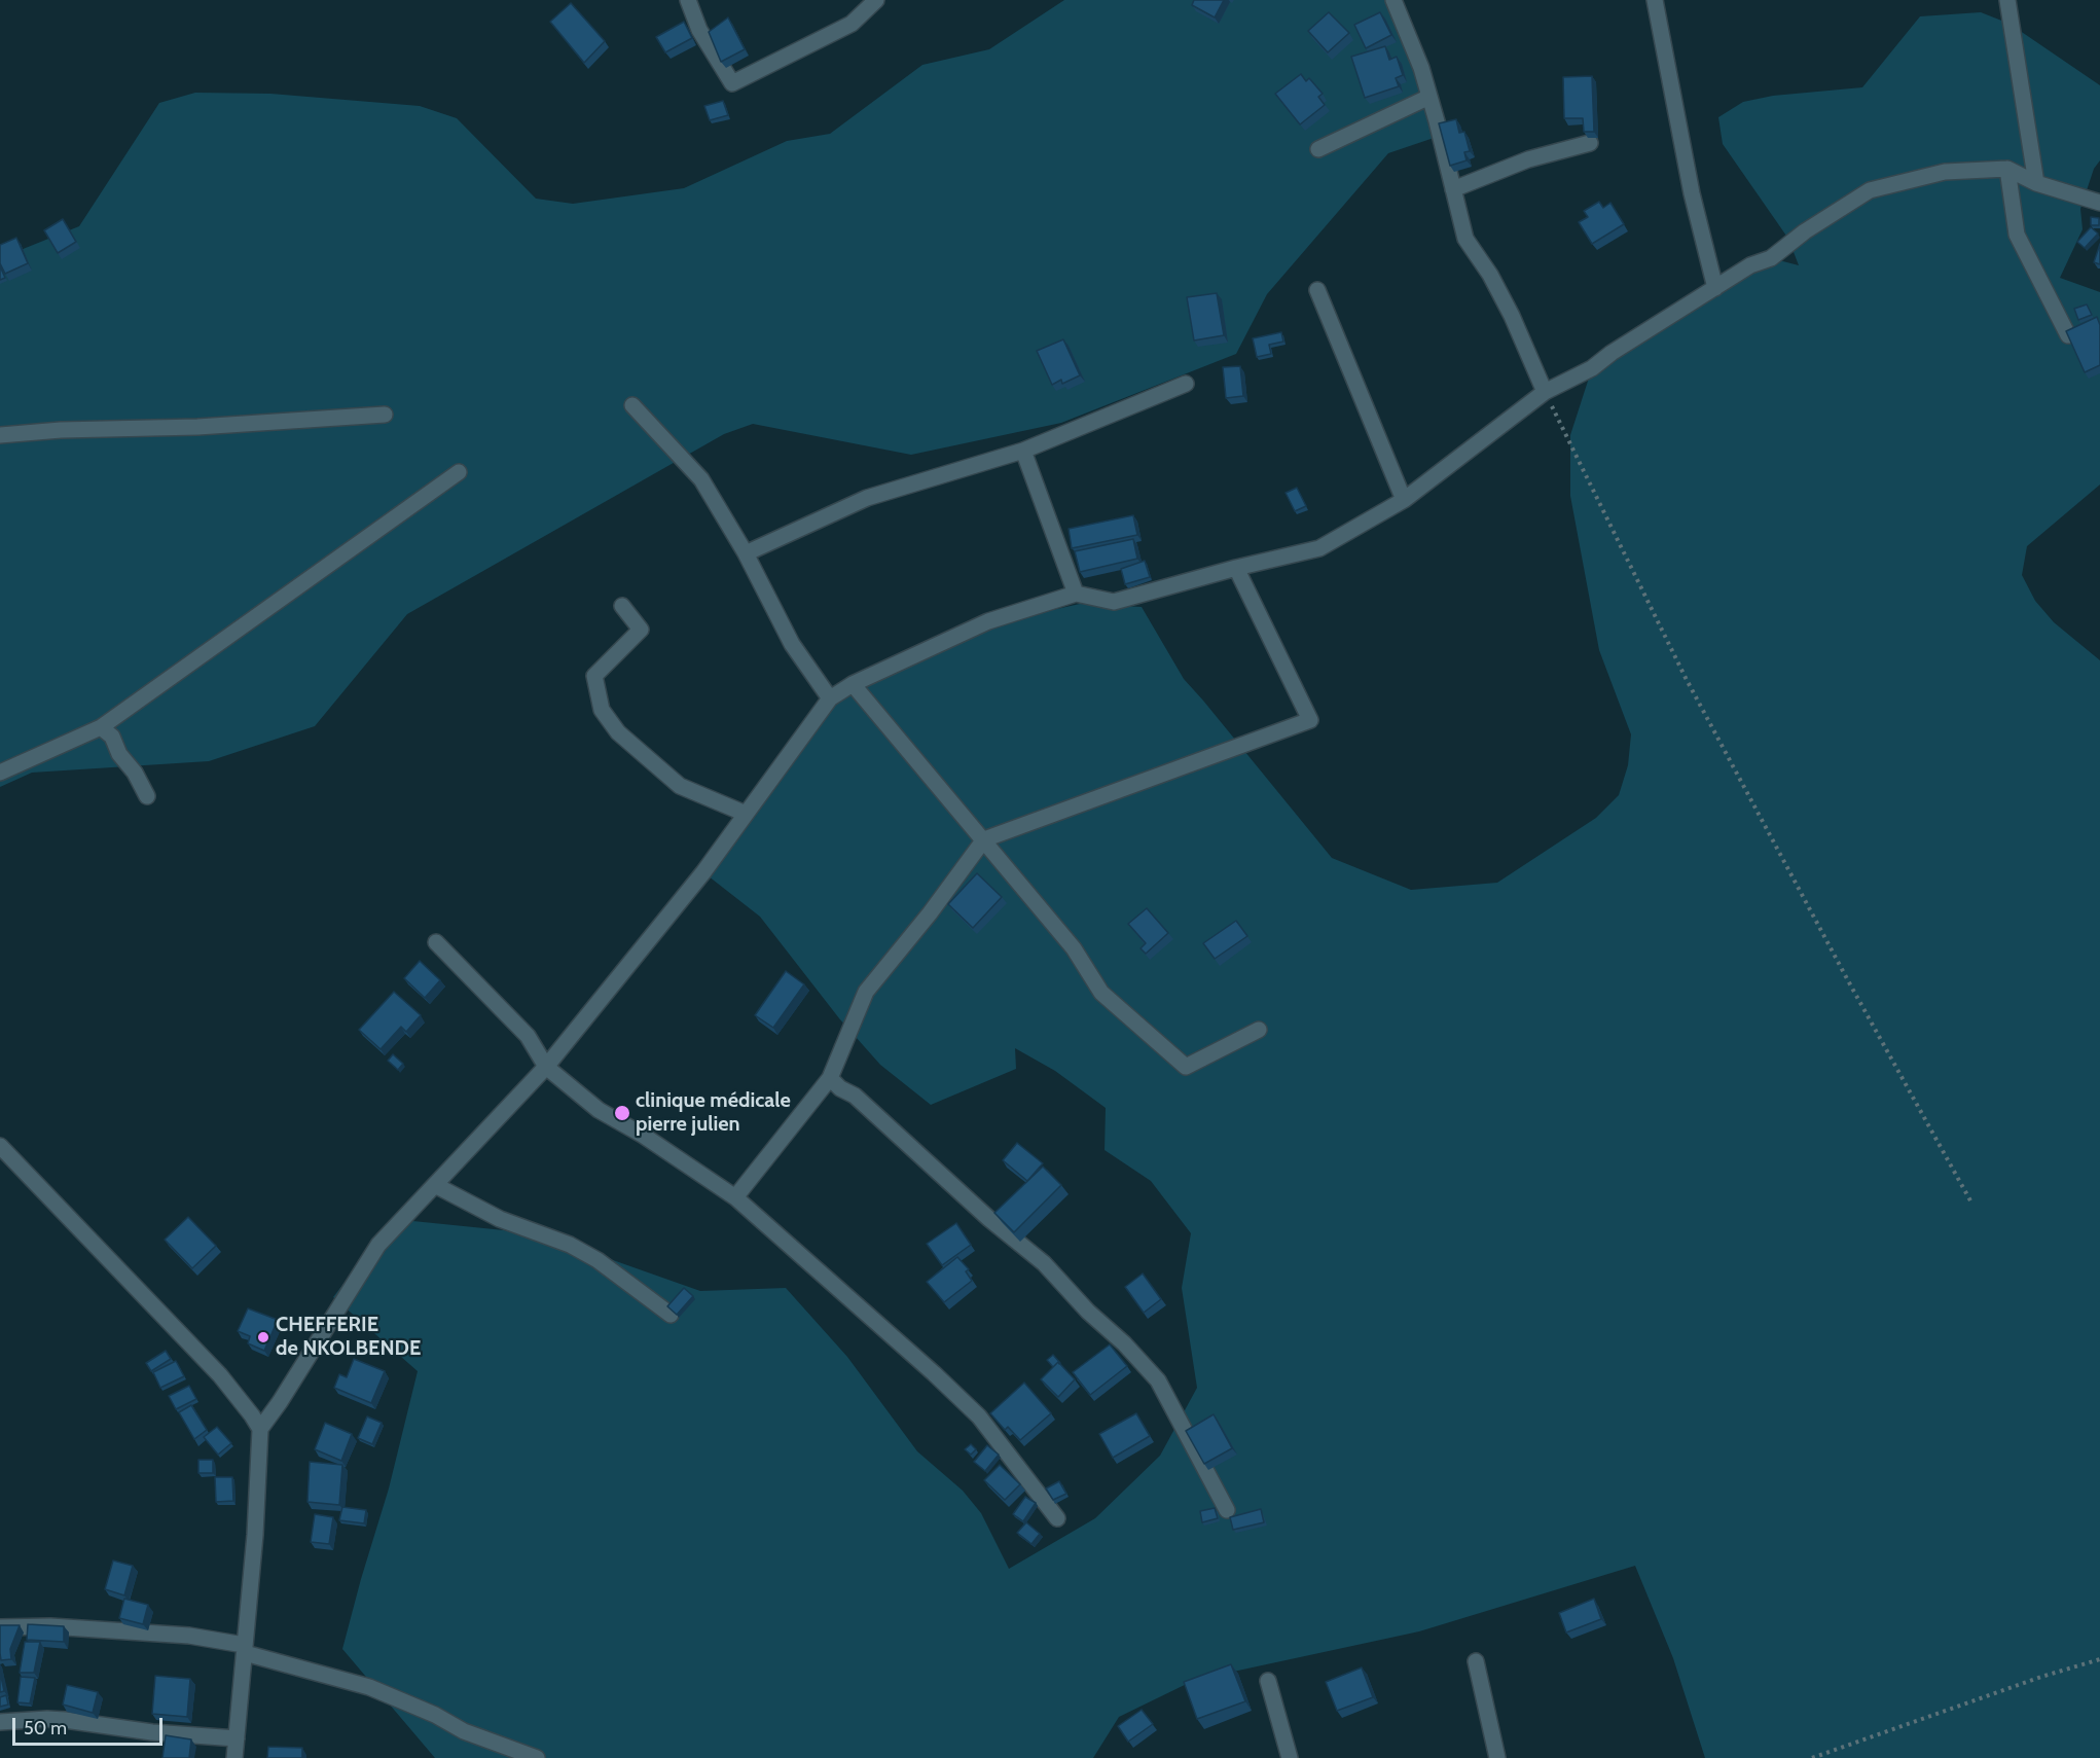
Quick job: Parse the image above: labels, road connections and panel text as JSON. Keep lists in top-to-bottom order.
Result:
{
  "places": ["clinique médicale pierre julien", "CHEFFERIE de NKOLBENDE"],
  "scale_bar": "50 m"
}
